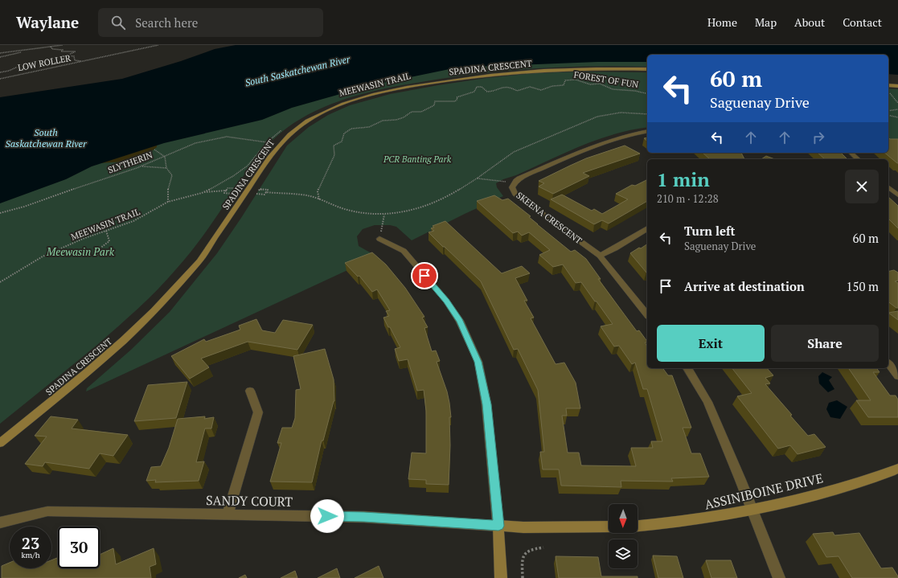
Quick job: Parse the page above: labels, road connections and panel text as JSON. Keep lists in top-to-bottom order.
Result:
{
  "streets": {
    "street": [
      "SPADINA CRESCENT",
      "SKEENA CRESCENT",
      "ASSINIBOINE DRIVE",
      "SANDY COURT"
    ],
    "path": [
      "LOW ROLLER",
      "FOREST OF FUN",
      "MEEWASIN TRAIL",
      "SLYTHERIN"
    ]
  },
  "crossings": [
    ["MEEWASIN TRAIL", "SLYTHERIN"]
  ],
  "water": ["South Saskatchewan River"],
  "parks": ["PCR Banting Park", "Meewasin Park"],
  "north": "bottom",
  "page": {
    "header": "Waylane",
    "search": "Search here",
    "nav": [
      "Home",
      "Map",
      "About",
      "Contact"
    ],
    "turn": ["60 m", "Saguenay Drive"],
    "heading": ["1 min", "210 m · 12:28"],
    "list": [
      {
        "name": "Turn left",
        "note": "Saguenay Drive",
        "value": "60 m"
      },
      {
        "name": "Arrive at destination",
        "value": "150 m"
      }
    ],
    "buttons": ["Exit", "Share"],
    "speed": "23 km/h",
    "limit": "30"
  }
}
